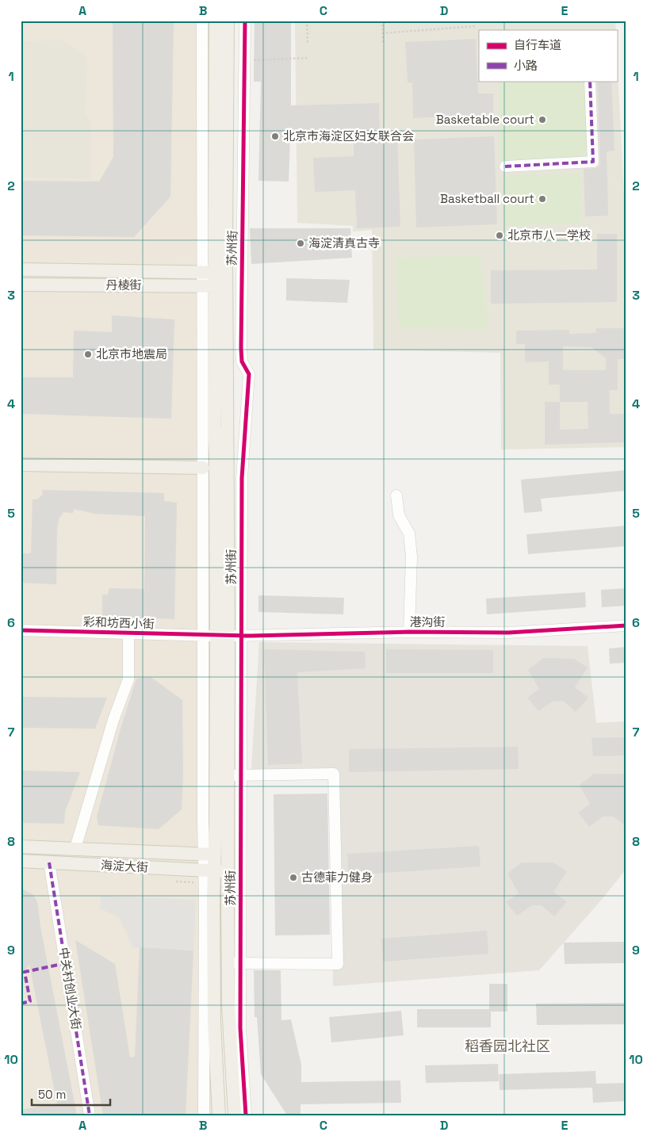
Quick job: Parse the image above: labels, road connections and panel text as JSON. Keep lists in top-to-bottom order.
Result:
{
  "streets": {
    "main road": ["苏州街", "丹棱街", "海淀大街"],
    "street": ["港沟街", "彩和坊西小街", "中关村创业大街"]
  },
  "crossings": [
    ["苏州街", "丹棱街"],
    ["苏州街", "港沟街"],
    ["苏州街", "彩和坊西小街"],
    ["苏州街", "海淀大街"],
    ["港沟街", "彩和坊西小街"],
    ["海淀大街", "中关村创业大街"]
  ],
  "districts": ["稻香园北社区"],
  "places": [
    "Basketable court",
    "北京市海淀区妇女联合会",
    "Basketball court",
    "北京市八一学校",
    "海淀清真古寺",
    "北京市地震局",
    "古德菲力健身"
  ],
  "legend": ["自行车道", "小路"],
  "scale_bar": "50 m",
  "grid": {
    "columns": [
      "A",
      "B",
      "C",
      "D",
      "E"
    ],
    "rows": [
      "1",
      "2",
      "3",
      "4",
      "5",
      "6",
      "7",
      "8",
      "9",
      "10"
    ]
  }
}
